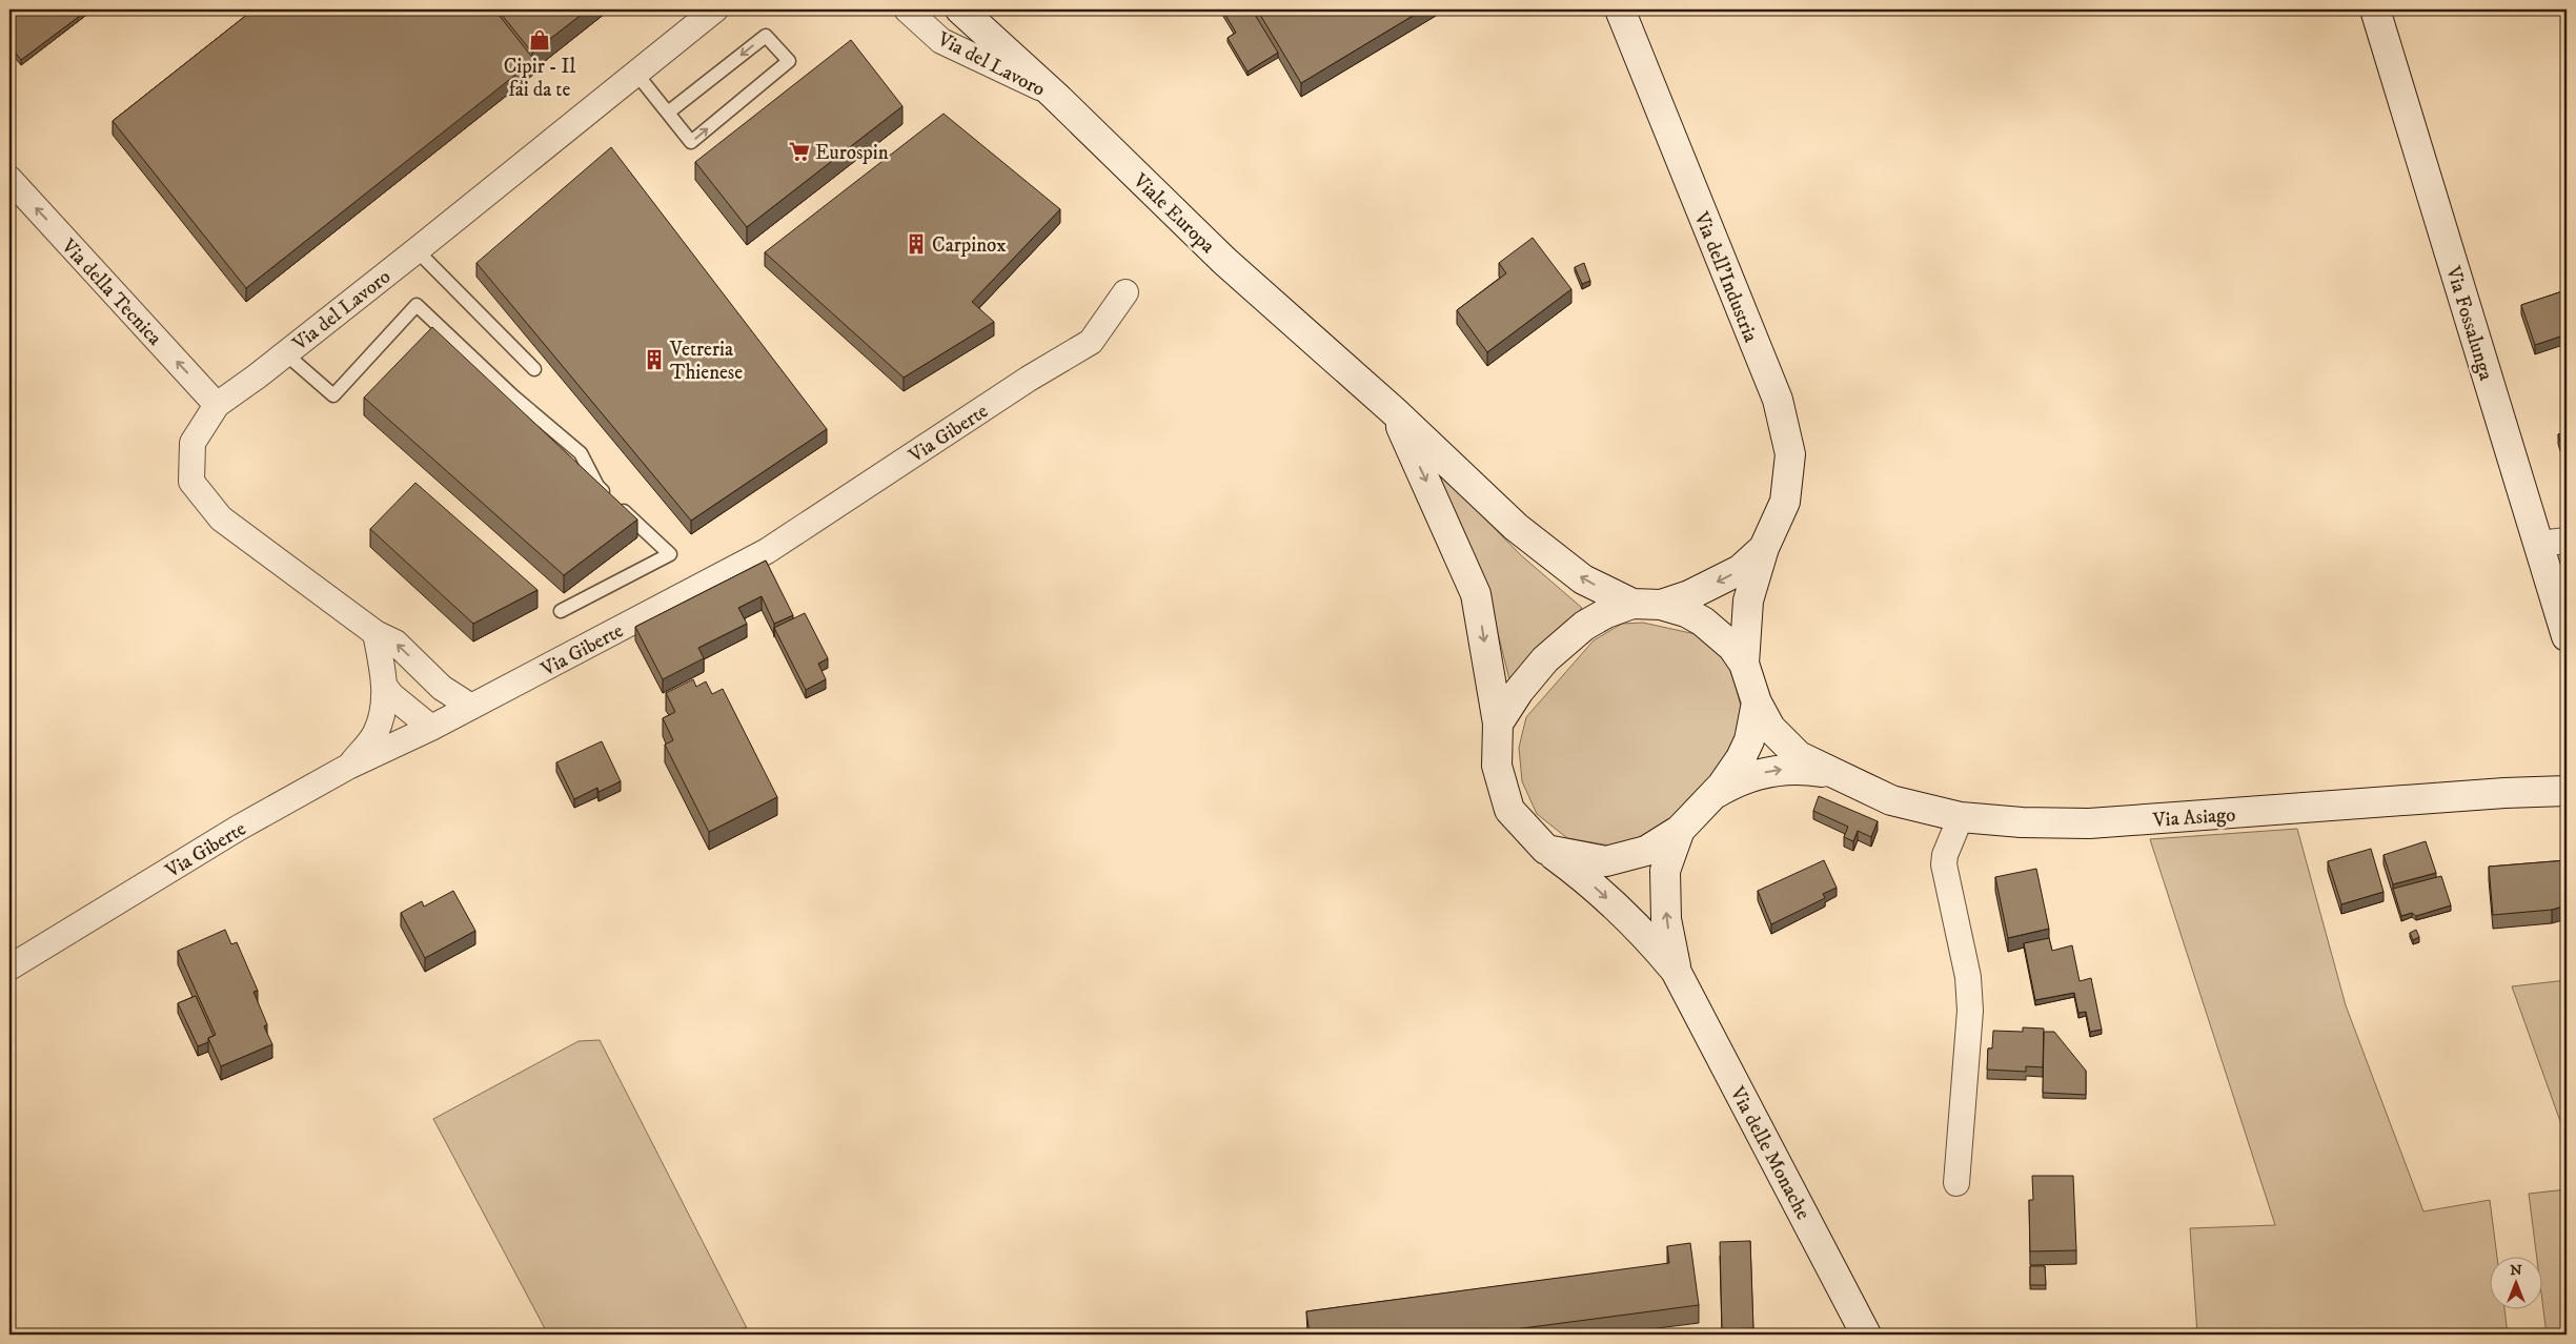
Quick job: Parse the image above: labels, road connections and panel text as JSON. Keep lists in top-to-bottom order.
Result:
{
  "streets": {
    "main road": [
      "Viale Europa",
      "Via dell'Industria",
      "Via Fossalunga",
      "Via Asiago",
      "Via delle Monache"
    ],
    "street": ["Via del Lavoro", "Via della Tecnica", "Via Giberte"]
  },
  "crossings": [
    ["Via del Lavoro", "Viale Europa"],
    ["Via del Lavoro", "Via della Tecnica"],
    ["Via del Lavoro", "Via Giberte"]
  ],
  "one_way": ["Via della Tecnica"],
  "places": {
    "shop": ["Cipir - Il fai da te"],
    "supermarket": ["Eurospin"],
    "building": ["Carpinox", "Vetreria Thienese"]
  },
  "north": "top"
}
